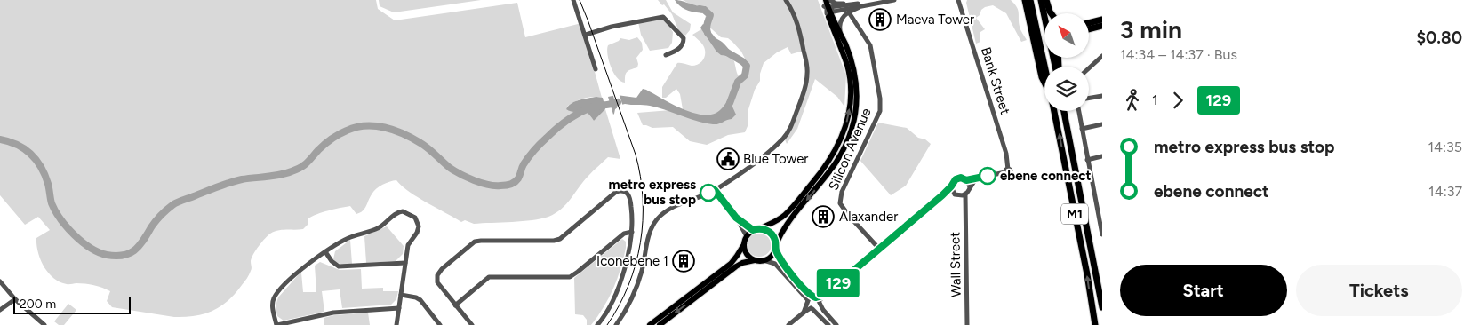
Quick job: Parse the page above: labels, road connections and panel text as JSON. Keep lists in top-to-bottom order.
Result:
{
  "streets": {
    "highway": ["M1"],
    "street": ["Bank Street", "Silicon Avenue", "Wall Street"]
  },
  "places": {
    "building": ["Maeva Tower", "Alaxander", "Iconebene 1"],
    "public building": ["Blue Tower"],
    "other": ["ebene connect", "metro express bus stop"]
  },
  "lines": ["bus line 129"],
  "scale_bar": "200 m",
  "north": "top left",
  "page": {
    "on_map": "129",
    "heading": ["3 min", "14:34 – 14:37 · Bus", "$0.80"],
    "legs": ["1", "129"],
    "list": [
      {
        "name": "metro express bus stop",
        "value": "14:35"
      },
      {
        "name": "ebene connect",
        "value": "14:37"
      }
    ],
    "buttons": ["Start", "Tickets"],
    "scale": "200 m"
  }
}
